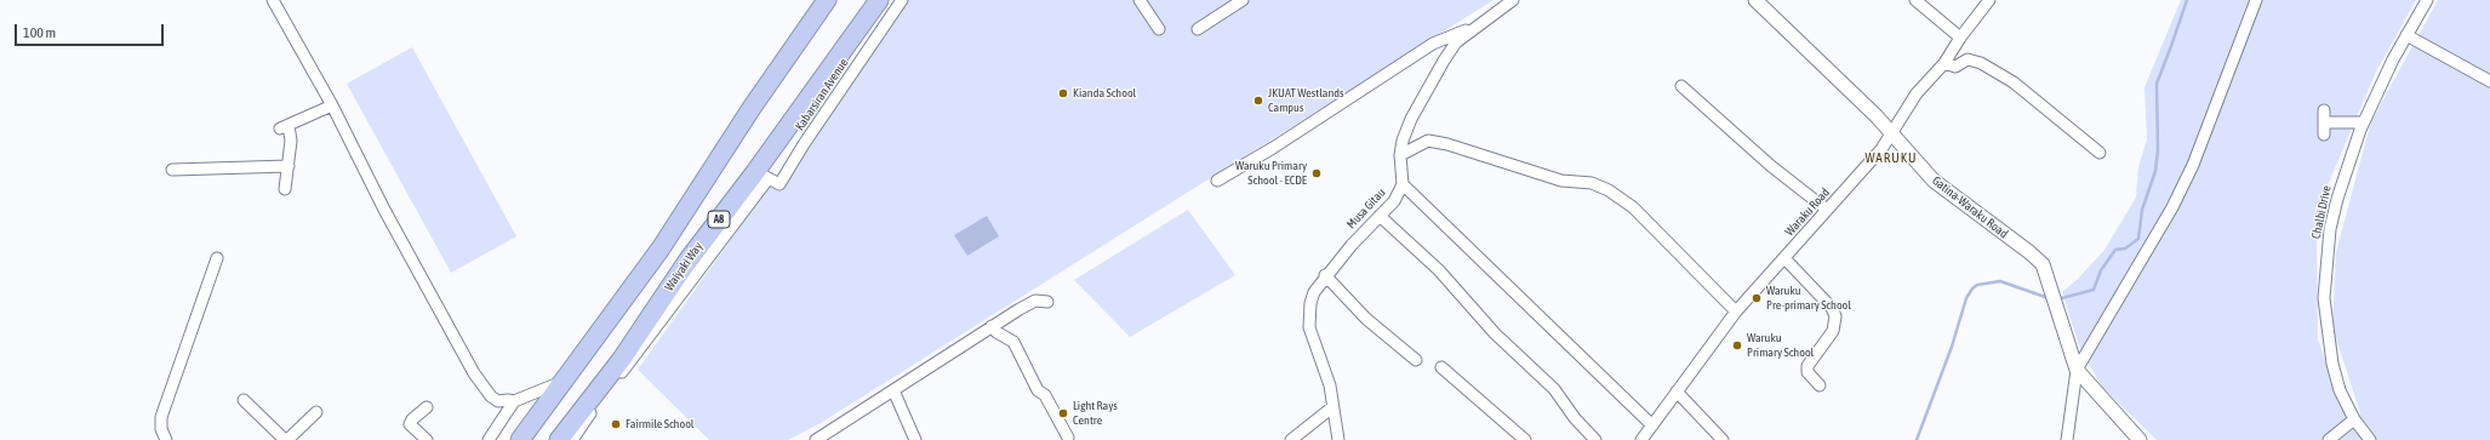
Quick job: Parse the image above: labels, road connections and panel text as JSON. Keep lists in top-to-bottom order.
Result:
{
  "streets": {
    "highway": ["A8", "Waiyaki Way"],
    "street": [
      "Kabarsiran Avenue",
      "Gatina-Waraku Road",
      "Musa Gitau",
      "Waraku Road",
      "Chalbi Drive"
    ]
  },
  "crossings": [
    ["Kabarsiran Avenue", "Waiyaki Way"],
    ["Gatina-Waraku Road", "Waraku Road"]
  ],
  "districts": ["WARUKU"],
  "places": [
    "Kianda School",
    "JKUAT Westlands Campus",
    "Waruku Primary School - ECDE",
    "Waruku Pre-primary School",
    "Waruku Primary School",
    "Light Rays Centre",
    "Fairmile School"
  ],
  "scale_bar": "100 m"
}
